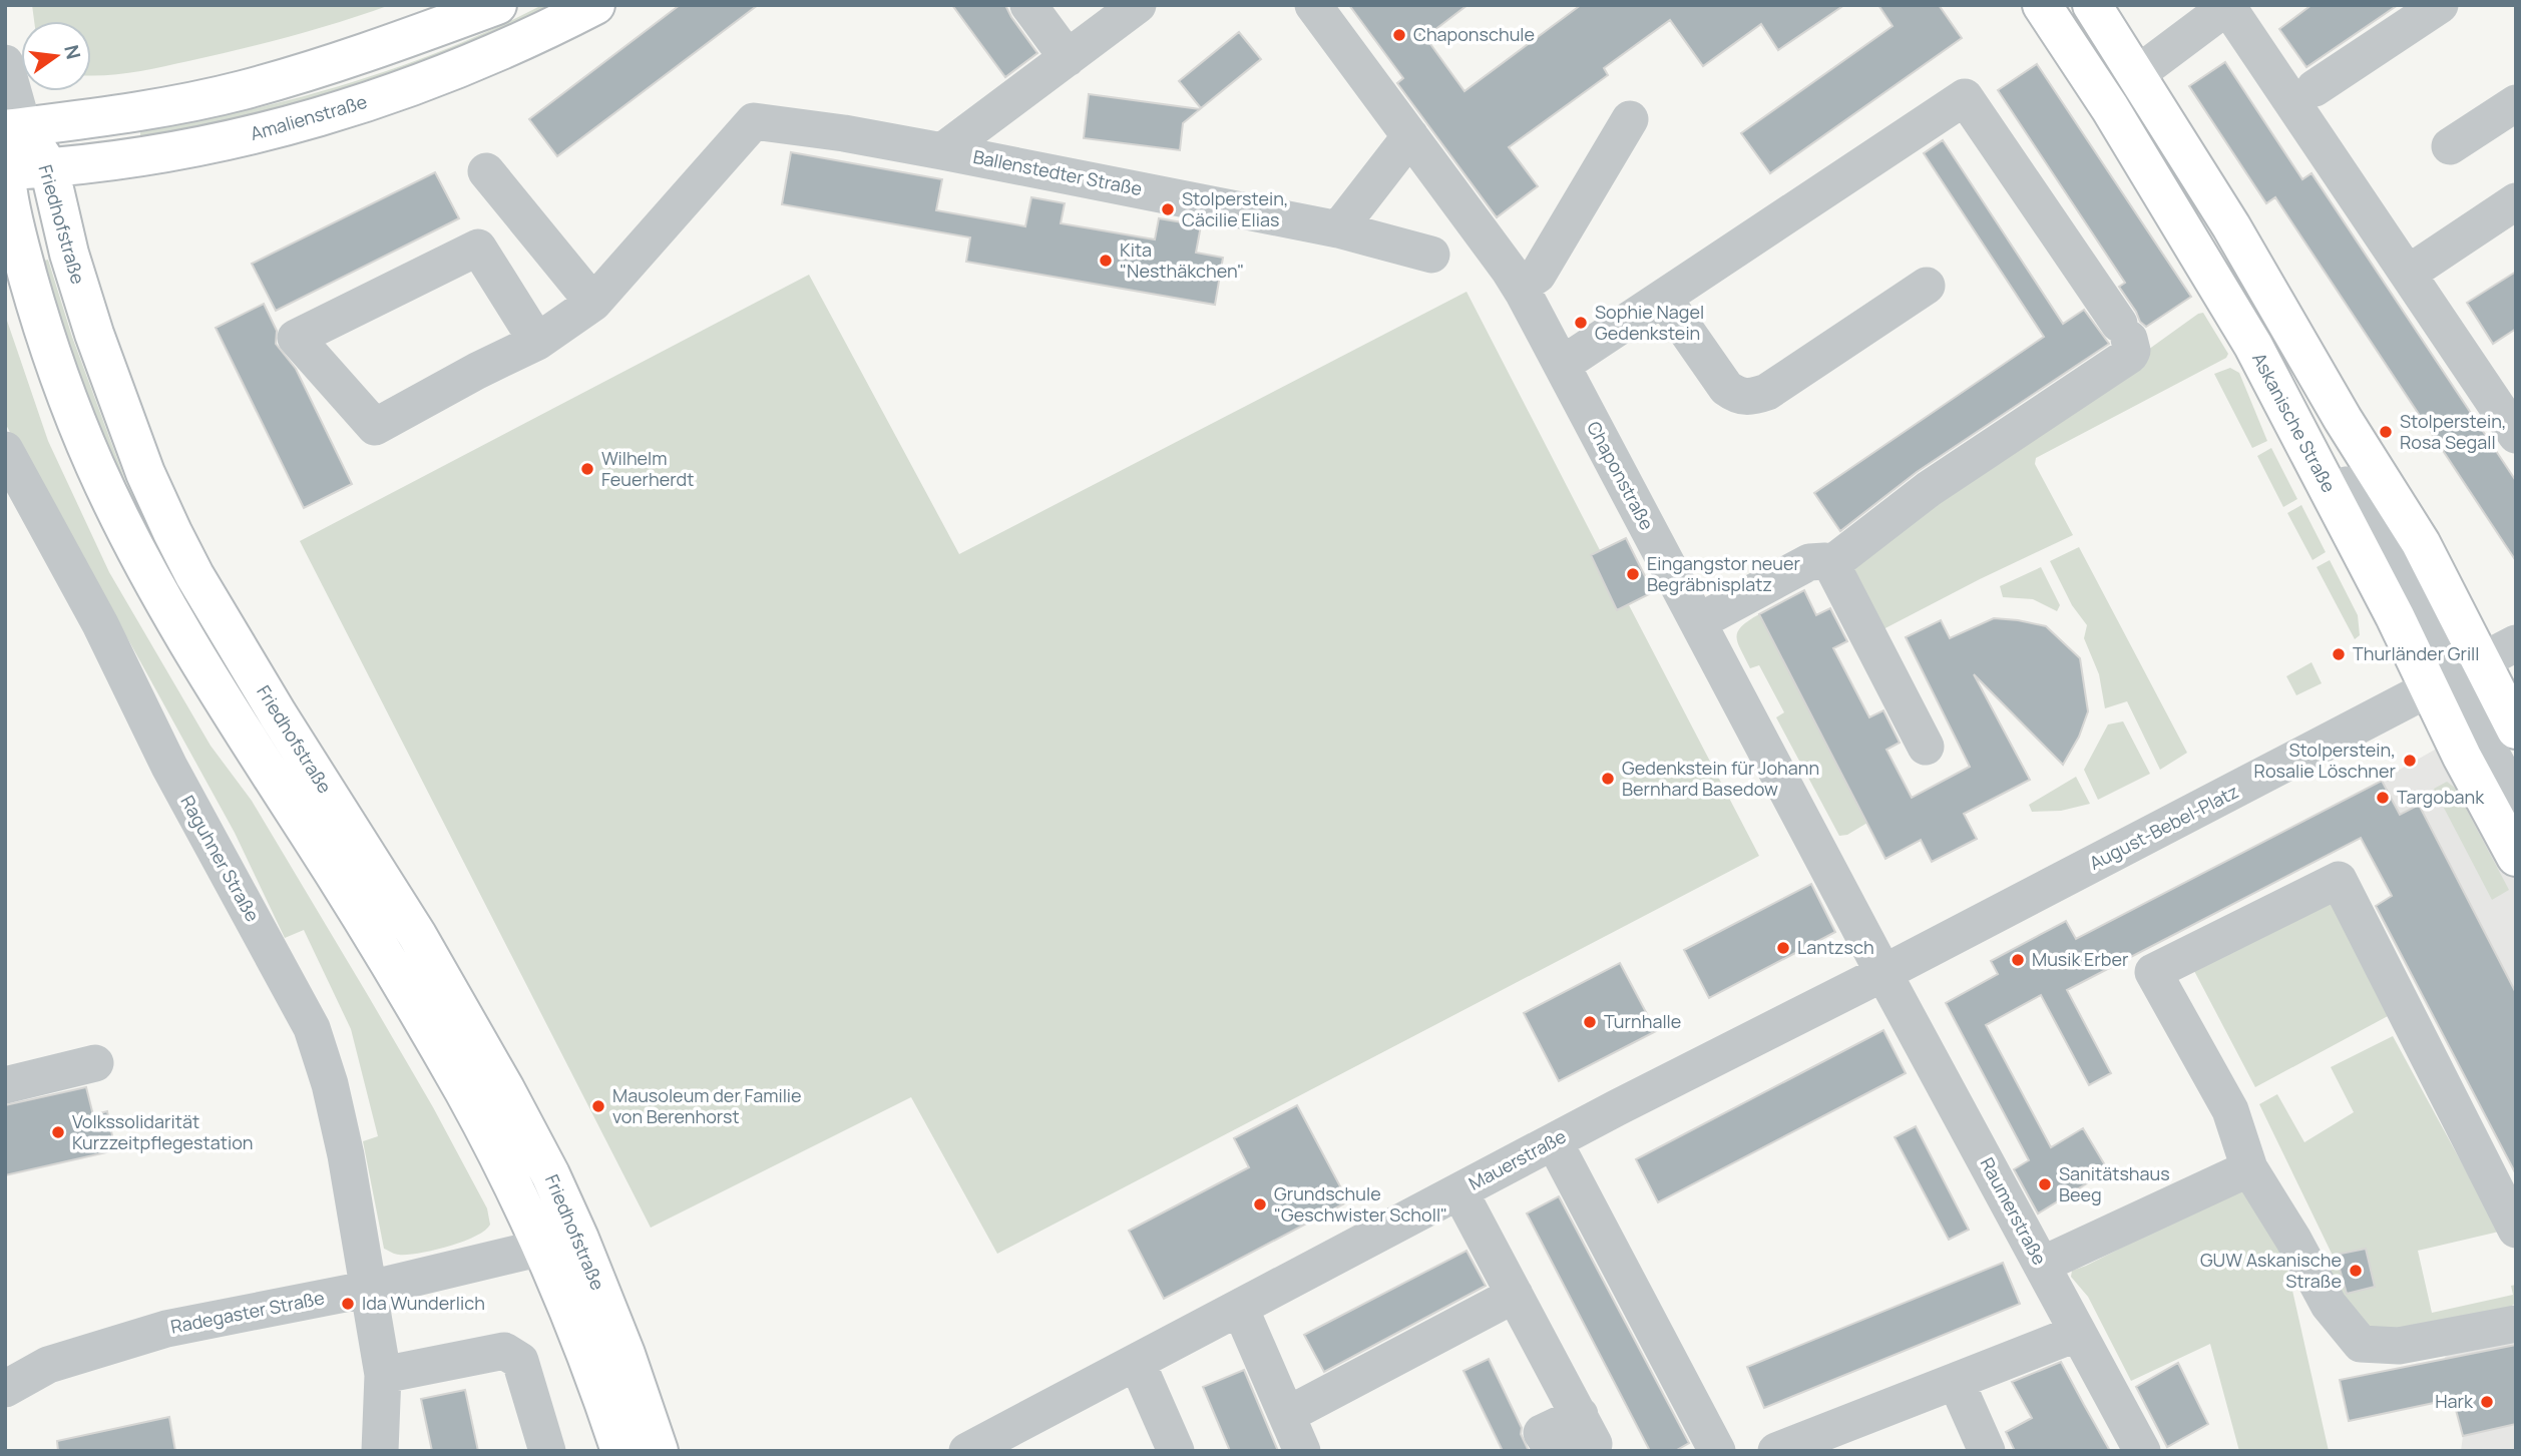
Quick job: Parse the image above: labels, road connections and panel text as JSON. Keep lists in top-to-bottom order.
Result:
{
  "streets": {
    "main road": ["Amalienstraße", "Friedhofstraße", "Askanische Straße"],
    "street": [
      "Ballenstedter Straße",
      "Chaponstraße",
      "August-Bebel-Platz",
      "Raguhner Straße",
      "Mauerstraße",
      "Raumerstraße",
      "Radegaster Straße"
    ]
  },
  "crossings": [
    ["Amalienstraße", "Friedhofstraße"],
    ["Friedhofstraße", "Radegaster Straße"],
    ["Askanische Straße", "August-Bebel-Platz"],
    ["Chaponstraße", "August-Bebel-Platz"],
    ["Chaponstraße", "Mauerstraße"],
    ["Chaponstraße", "Raumerstraße"],
    ["August-Bebel-Platz", "Mauerstraße"],
    ["August-Bebel-Platz", "Raumerstraße"],
    ["Raguhner Straße", "Radegaster Straße"],
    ["Mauerstraße", "Raumerstraße"]
  ],
  "places": [
    "Chaponschule",
    "Stolperstein, Cäcilie Elias",
    "Kita \"Nesthäkchen\"",
    "Sophie Nagel Gedenkstein",
    "Stolperstein, Rosa Segall",
    "Wilhelm Feuerherdt",
    "Eingangstor neuer Begräbnisplatz",
    "Thurländer Grill",
    "Stolperstein, Rosalie Löschner",
    "Gedenkstein für Johann Bernhard Basedow",
    "Targobank",
    "Lantzsch",
    "Musik Erber",
    "Turnhalle",
    "Mausoleum der Familie von Berenhorst",
    "Volkssolidarität Kurzzeitpflegestation",
    "Sanitätshaus Beeg",
    "Grundschule \"Geschwister Scholl\"",
    "GUW Askanische Straße",
    "Ida Wunderlich",
    "Hark"
  ],
  "north": "right"
}
